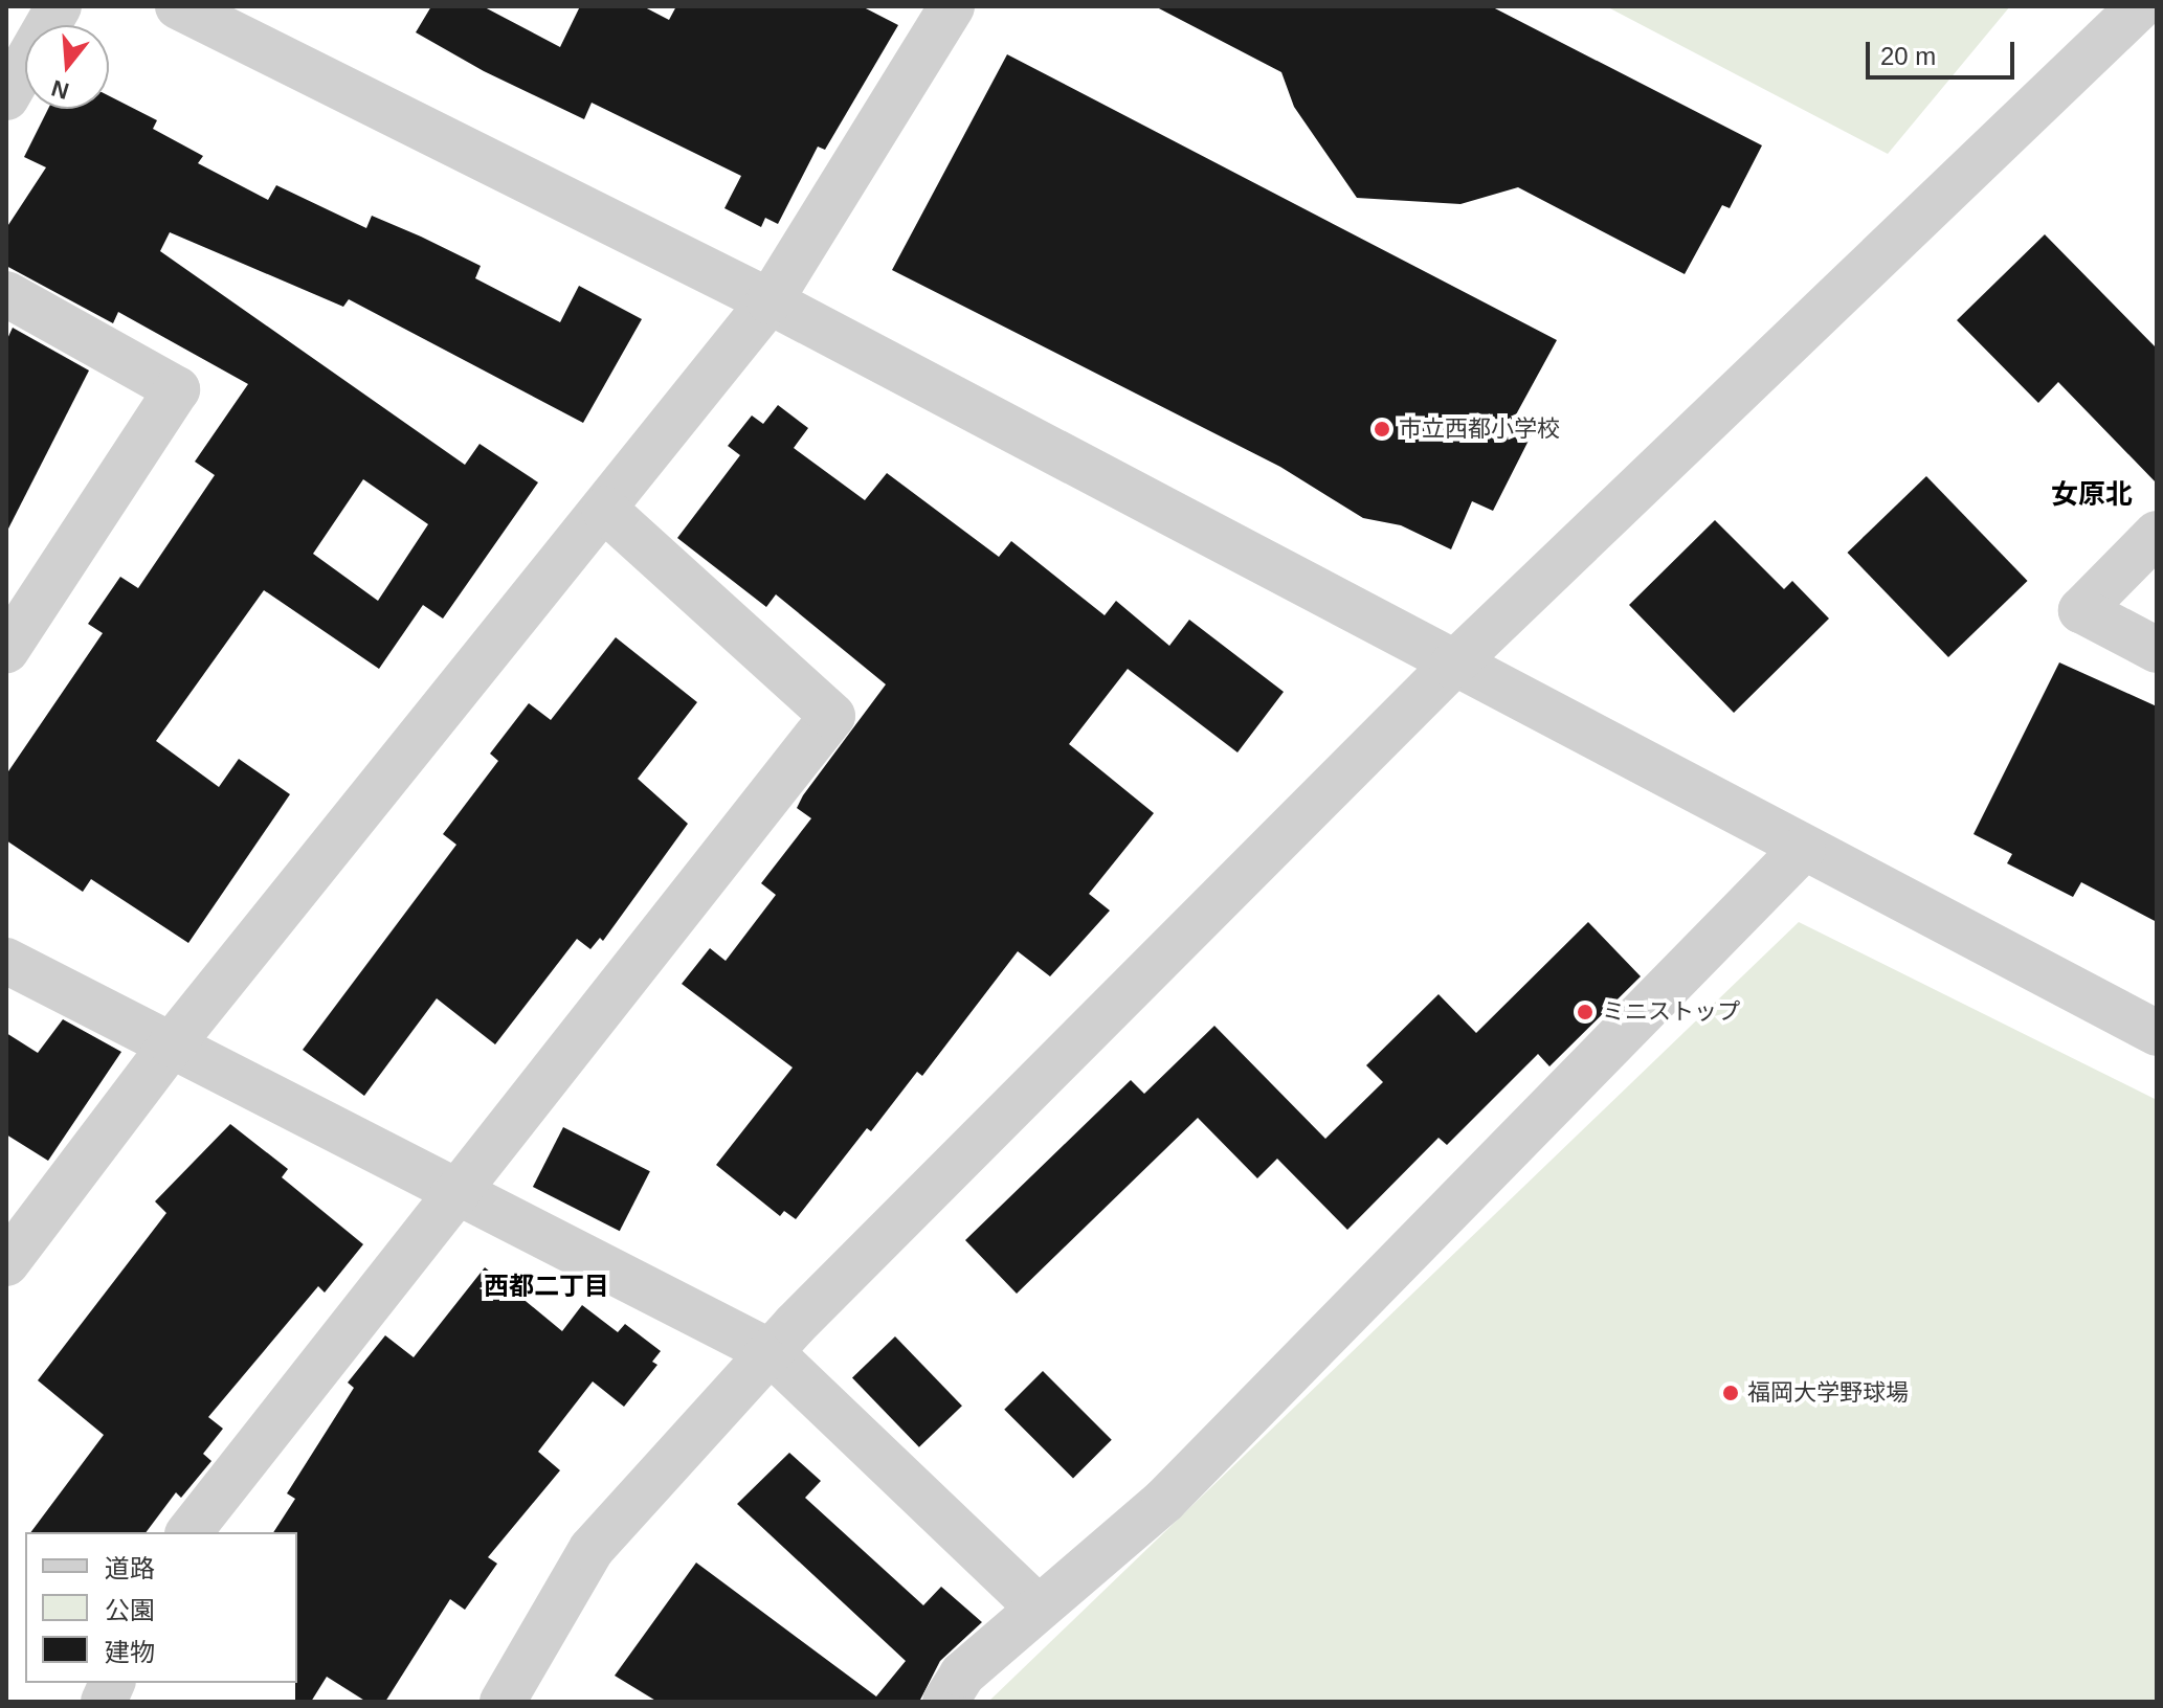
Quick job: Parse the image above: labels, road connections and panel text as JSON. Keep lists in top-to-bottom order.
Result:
{
  "districts": ["女原北", "西都二丁目"],
  "places": ["市立西都小学校", "ミニストップ", "福岡大学野球場"],
  "legend": ["道路", "公園", "建物"],
  "scale_bar": "20 m",
  "north": "bottom"
}
